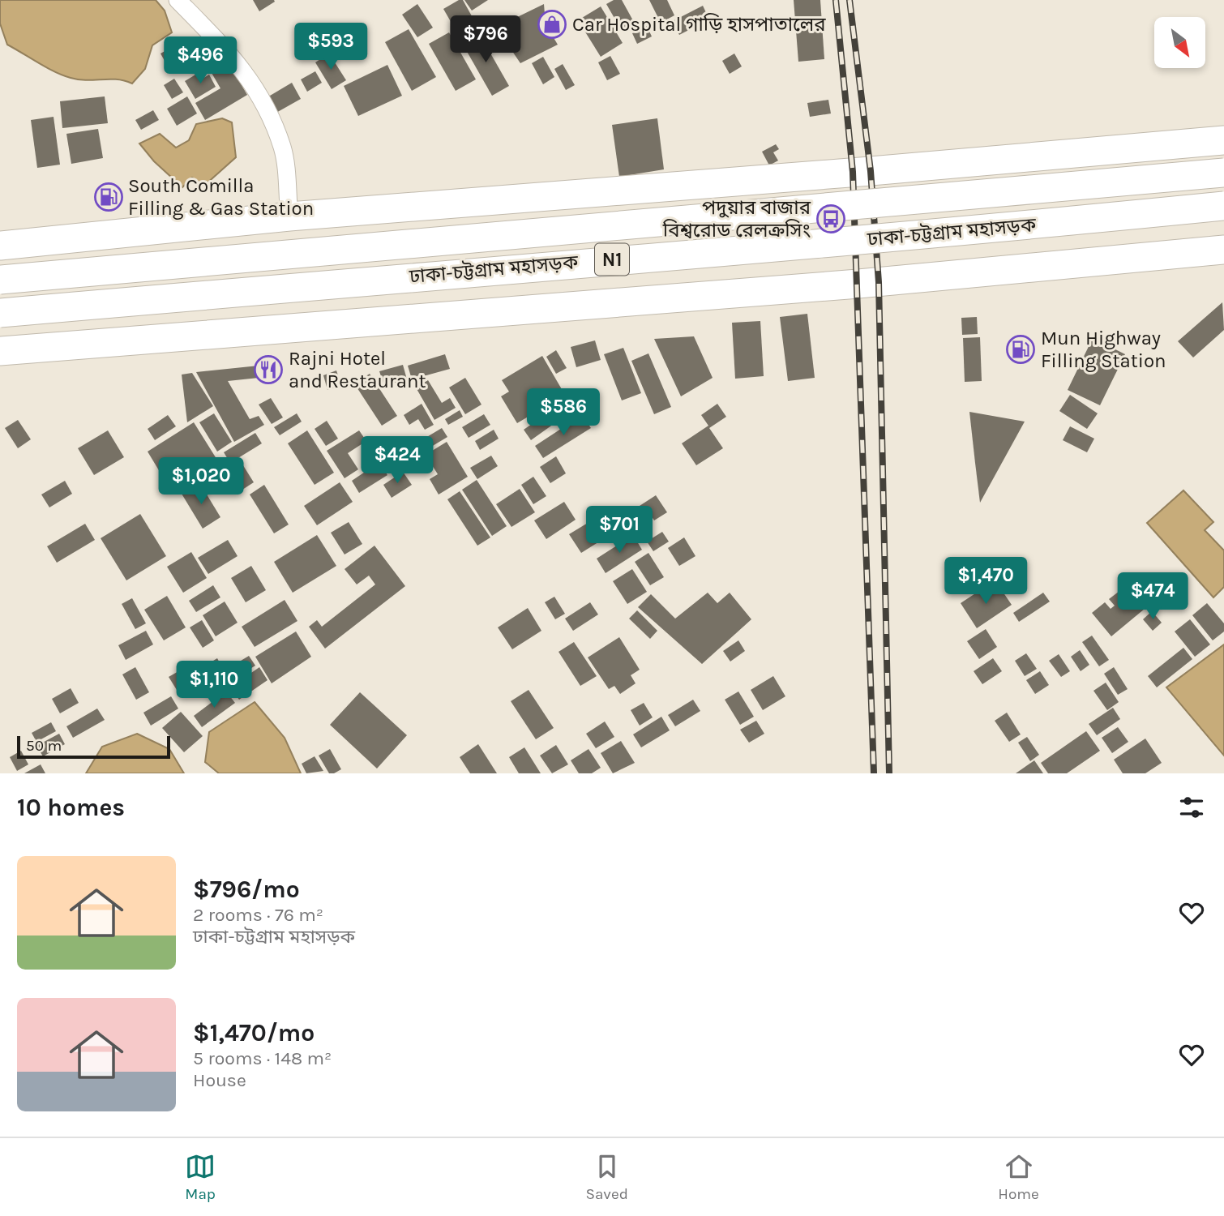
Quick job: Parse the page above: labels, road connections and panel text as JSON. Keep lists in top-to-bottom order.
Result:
{
  "streets": {
    "highway": ["ঢাকা-চট্টগ্রাম মহাসড়ক", "N1"]
  },
  "places": {
    "shop": ["Car Hospital গাড়ি হাসপাতালের"],
    "fuel station": ["South Comilla Filling & Gas Station", "Mun Highway Filling Station"],
    "bus stop": ["পদুয়ার বাজার বিশ্বরোড রেলক্রসিং"],
    "restaurant": ["Rajni Hotel and Restaurant"]
  },
  "scale_bar": "50 m",
  "north": "bottom right",
  "page": {
    "price": [
      "$796",
      "$593",
      "$496",
      "$586",
      "$424",
      "$1,020",
      "$701",
      "$1,470",
      "$474",
      "$1,110"
    ],
    "scale": "50 m",
    "heading": "10 homes",
    "list": [
      {
        "name": "$796/mo",
        "note": "2 rooms · 76 m² · ঢাকা-চট্টগ্রাম মহাসড়ক"
      },
      {
        "name": "$1,470/mo",
        "note": "5 rooms · 148 m² · House"
      }
    ],
    "tabs": ["Map", "Saved", "Home"]
  }
}
